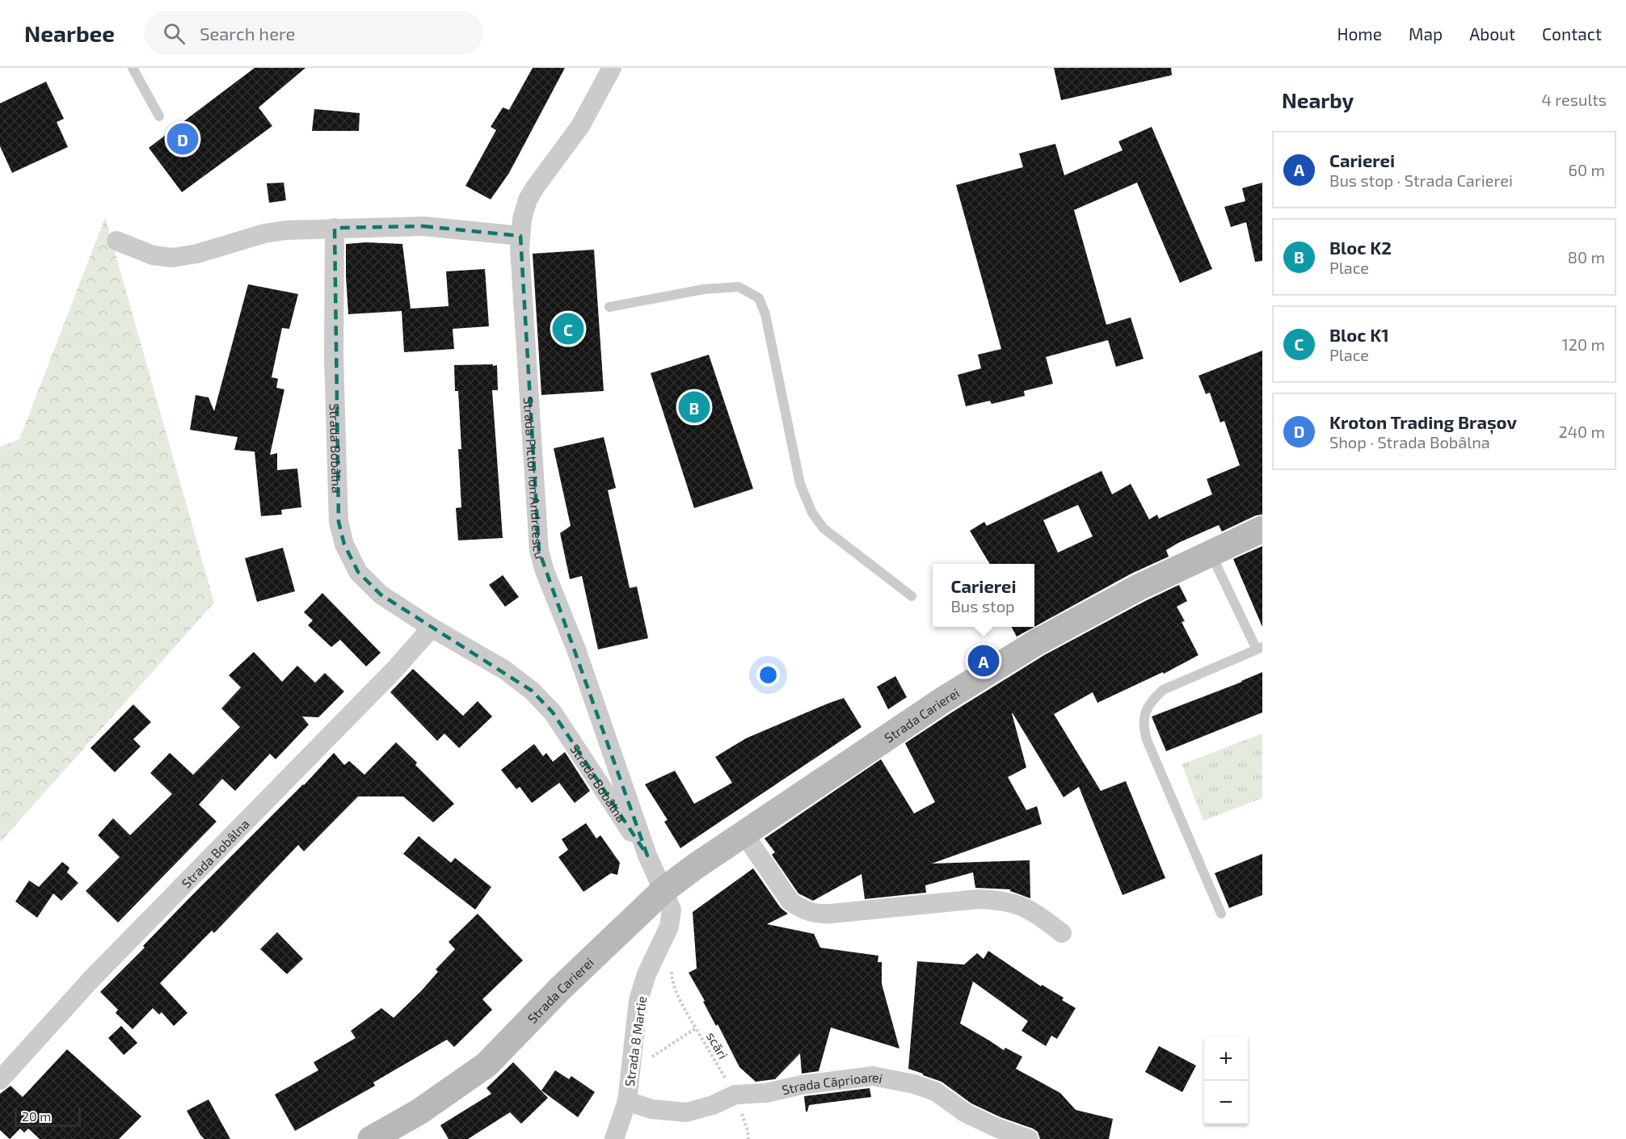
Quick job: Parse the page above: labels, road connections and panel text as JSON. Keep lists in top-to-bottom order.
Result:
{
  "streets": {
    "street": [
      "Strada Bobâlna",
      "Strada Pictor Ion Andreescu",
      "Strada Carierei",
      "Strada 8 Martie",
      "Strada Căprioarei"
    ],
    "path": ["scări"]
  },
  "crossings": [
    ["Strada Bobâlna", "Strada Pictor Ion Andreescu"],
    ["Strada Pictor Ion Andreescu", "Strada Carierei"],
    ["Strada Pictor Ion Andreescu", "Strada 8 Martie"],
    ["Strada Carierei", "Strada 8 Martie"],
    ["Strada 8 Martie", "scări"],
    ["Strada 8 Martie", "Strada Căprioarei"],
    ["scări", "Strada Căprioarei"]
  ],
  "scale_bar": "20 m",
  "page": {
    "header": "Nearbee",
    "search": "Search here",
    "nav": [
      "Home",
      "Map",
      "About",
      "Contact"
    ],
    "heading": ["Nearby", "4 results"],
    "pins": [
      "D",
      "C",
      "B",
      "A"
    ],
    "list": [
      {
        "mark": "A",
        "name": "Carierei",
        "note": "Bus stop · Strada Carierei",
        "value": "60 m"
      },
      {
        "mark": "B",
        "name": "Bloc K2",
        "note": "Place",
        "value": "80 m"
      },
      {
        "mark": "C",
        "name": "Bloc K1",
        "note": "Place",
        "value": "120 m"
      },
      {
        "mark": "D",
        "name": "Kroton Trading Brașov",
        "note": "Shop · Strada Bobâlna",
        "value": "240 m"
      }
    ],
    "popup": ["Carierei", "Bus stop"],
    "map_buttons": ["+", "−"],
    "scale": "20 m"
  }
}
